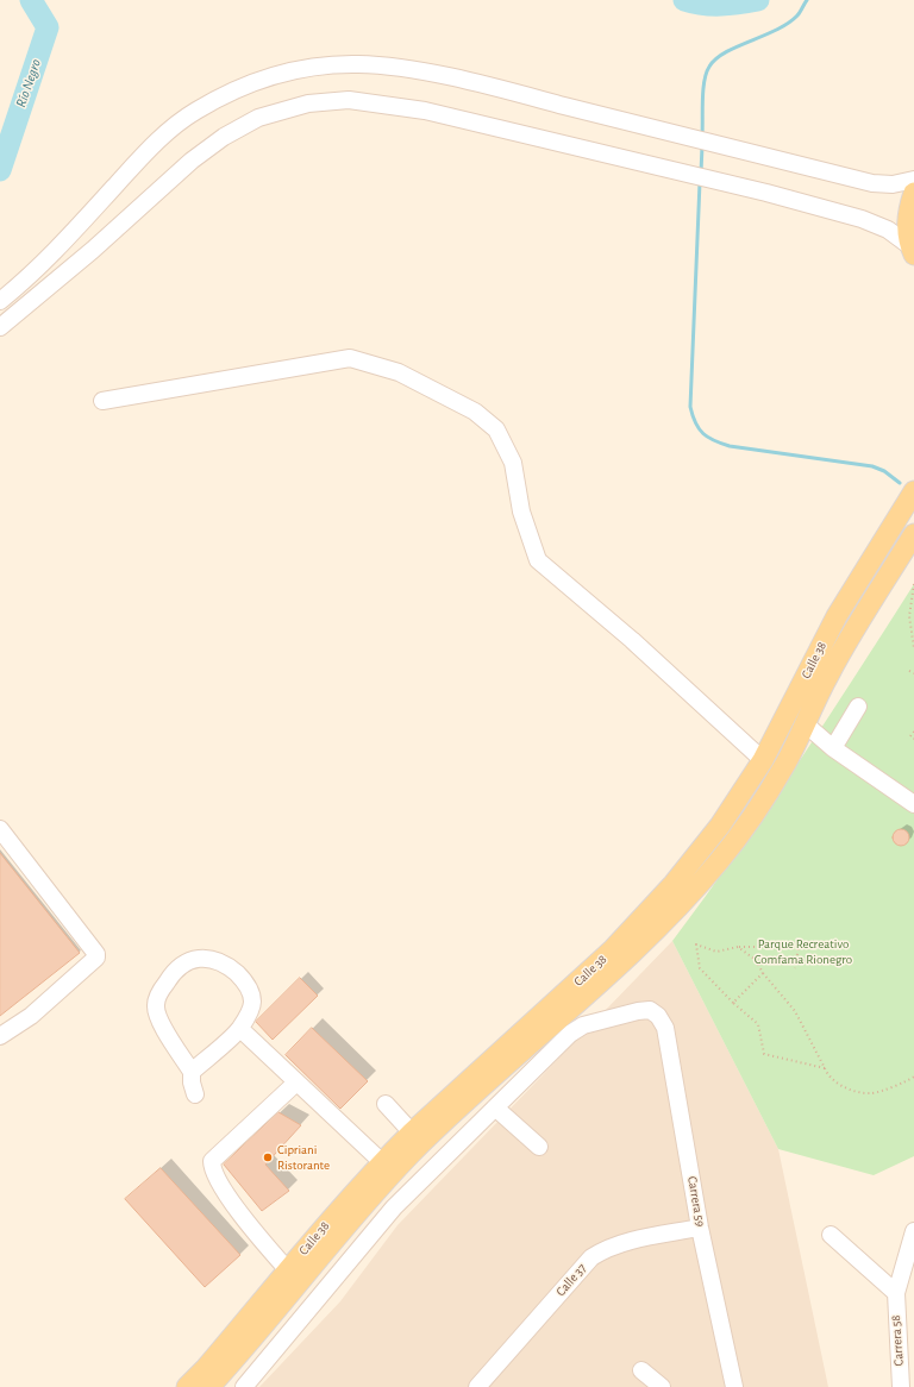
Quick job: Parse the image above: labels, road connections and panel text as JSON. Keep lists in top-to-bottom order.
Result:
{
  "streets": {
    "main road": ["Calle 38"],
    "street": ["Carrera 59", "Calle 37", "Carrera 58"]
  },
  "crossings": [
    ["Carrera 59", "Calle 37"]
  ],
  "water": ["Río Negro"],
  "parks": ["Parque Recreativo Comfama Rionegro"],
  "places": ["Cipriani Ristorante"]
}
